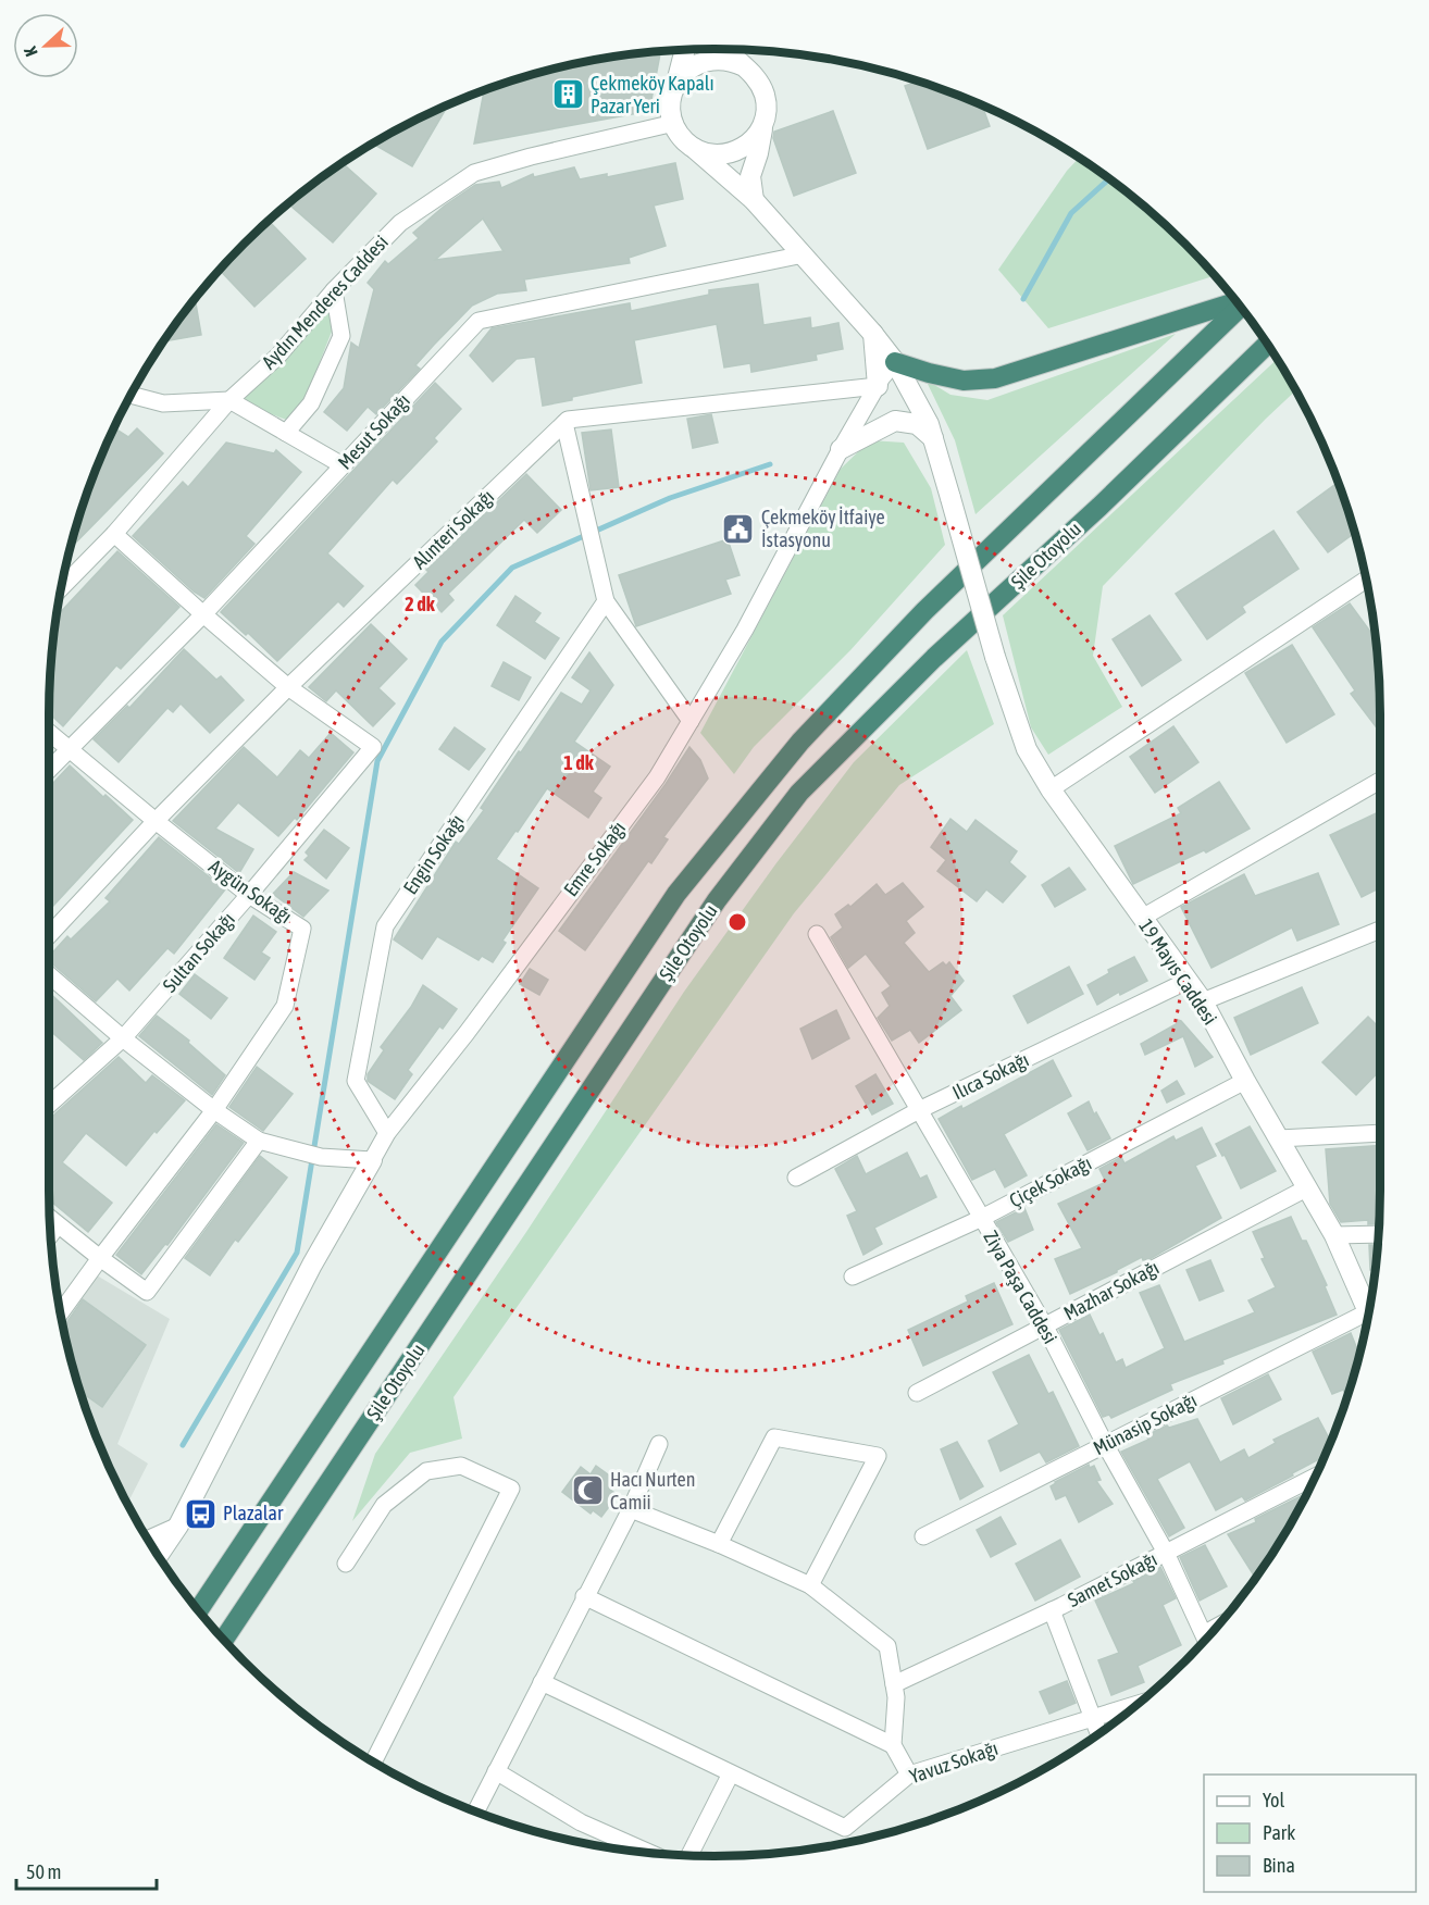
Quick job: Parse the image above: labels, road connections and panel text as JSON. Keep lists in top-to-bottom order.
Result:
{
  "streets": {
    "highway": ["Şile Otoyolu"],
    "street": [
      "Aydın Menderes Caddesi",
      "Mesut Sokağı",
      "Alınteri Sokağı",
      "Engin Sokağı",
      "Emre Sokağı",
      "Aygün Sokağı",
      "Sultan Sokağı",
      "19 Mayıs Caddesi",
      "Ilıca Sokağı",
      "Çiçek Sokağı",
      "Ziya Paşa Caddesi",
      "Mazhar Sokağı",
      "Münasip Sokağı",
      "Samet Sokağı",
      "Yavuz Sokağı"
    ]
  },
  "crossings": [
    ["Aydın Menderes Caddesi", "19 Mayıs Caddesi"],
    ["Mesut Sokağı", "Aygün Sokağı"],
    ["Mesut Sokağı", "19 Mayıs Caddesi"],
    ["Alınteri Sokağı", "Aygün Sokağı"],
    ["Alınteri Sokağı", "Sultan Sokağı"],
    ["Engin Sokağı", "Emre Sokağı"],
    ["Emre Sokağı", "19 Mayıs Caddesi"],
    ["Aygün Sokağı", "Sultan Sokağı"],
    ["19 Mayıs Caddesi", "Ilıca Sokağı"],
    ["19 Mayıs Caddesi", "Çiçek Sokağı"],
    ["19 Mayıs Caddesi", "Mazhar Sokağı"],
    ["Ilıca Sokağı", "Ziya Paşa Caddesi"],
    ["Çiçek Sokağı", "Ziya Paşa Caddesi"],
    ["Ziya Paşa Caddesi", "Mazhar Sokağı"],
    ["Ziya Paşa Caddesi", "Münasip Sokağı"],
    ["Ziya Paşa Caddesi", "Samet Sokağı"]
  ],
  "places": {
    "building": ["Çekmeköy Kapalı Pazar Yeri"],
    "public building": ["Çekmeköy İtfaiye İstasyonu"],
    "mosque": ["Hacı Nurten Camii"],
    "bus stop": ["Plazalar"]
  },
  "legend": ["Yol", "Park", "Bina"],
  "scale_bar": "50 m",
  "north": "left",
  "rings": ["2 dk", "1 dk"]
}
